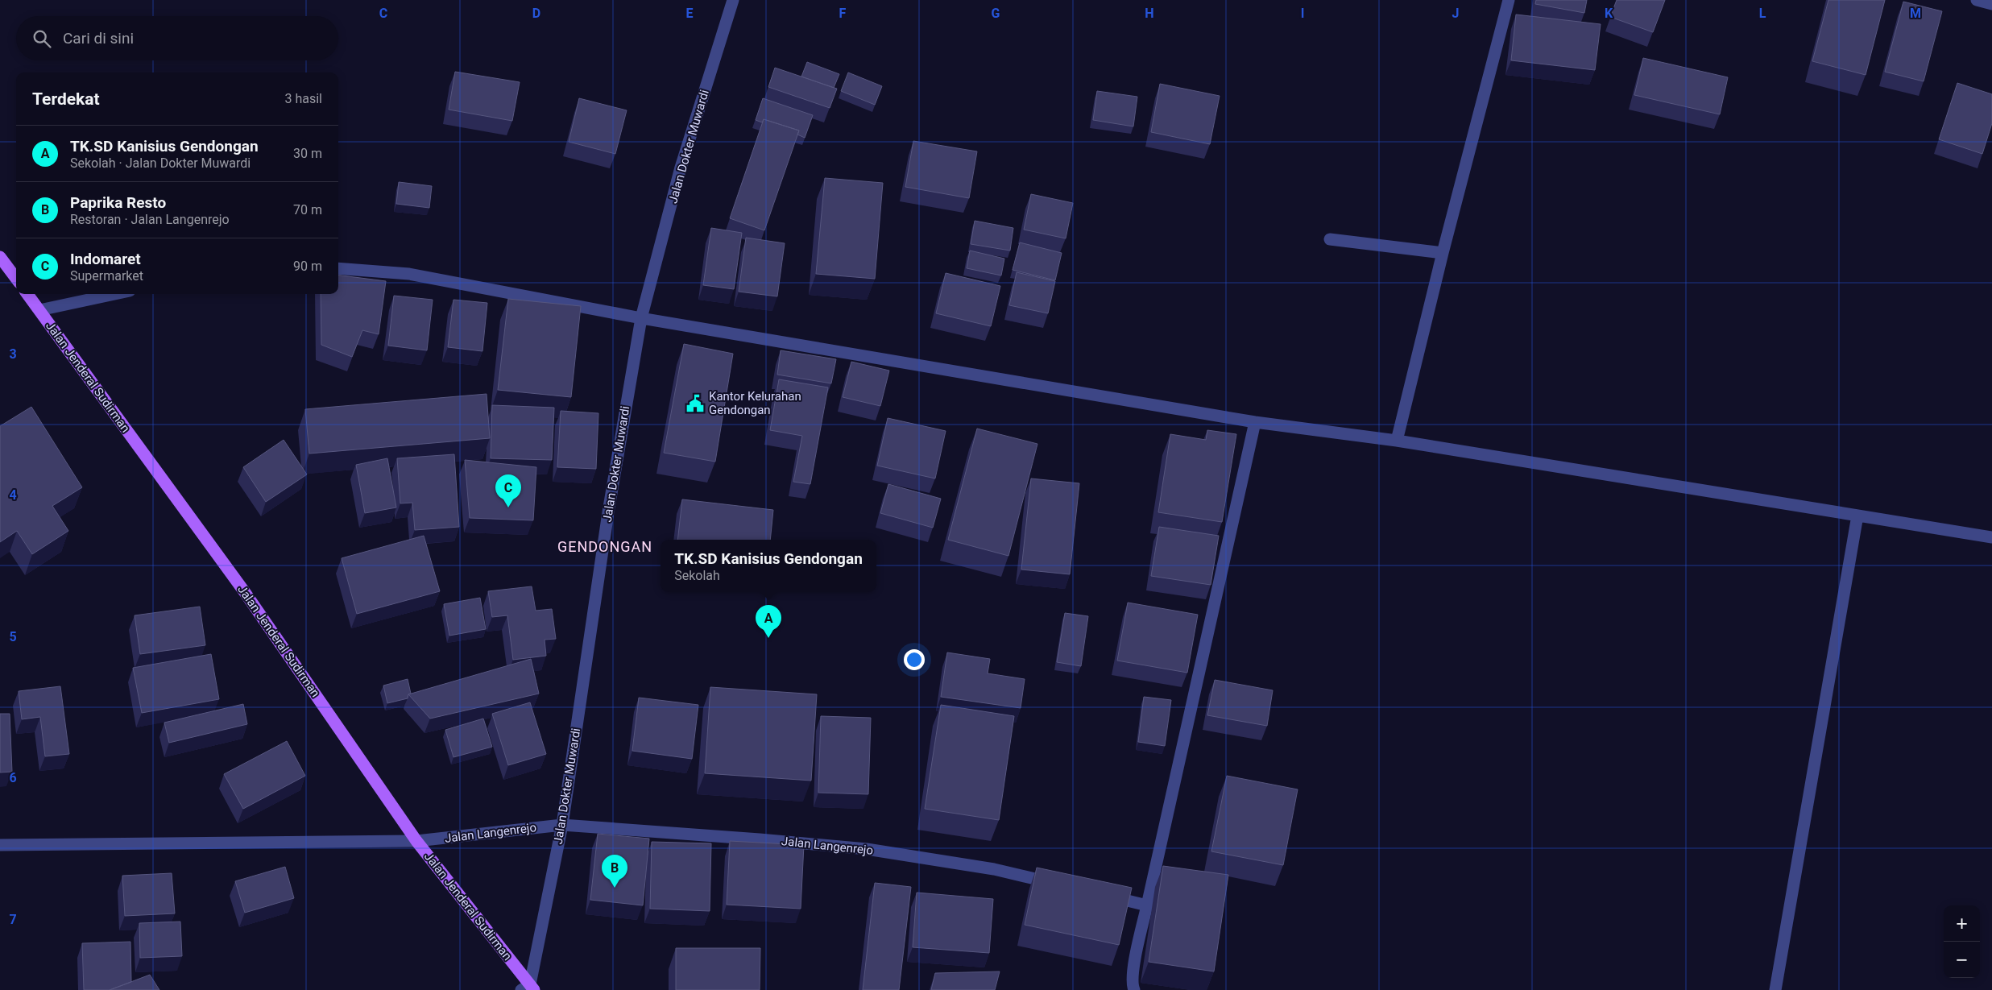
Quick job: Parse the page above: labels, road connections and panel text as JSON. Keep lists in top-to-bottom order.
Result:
{
  "streets": {
    "main road": ["Jalan Jenderal Sudirman"],
    "street": ["Jalan Dokter Muwardi", "Jalan Langenrejo"]
  },
  "crossings": [
    ["Jalan Dokter Muwardi", "Jalan Jenderal Sudirman"],
    ["Jalan Dokter Muwardi", "Jalan Langenrejo"],
    ["Jalan Jenderal Sudirman", "Jalan Langenrejo"]
  ],
  "districts": ["GENDONGAN"],
  "places": {
    "public building": ["Kantor Kelurahan Gendongan"]
  },
  "page": {
    "search": "Cari di sini",
    "heading": ["Terdekat", "3 hasil"],
    "list": [
      {
        "mark": "A",
        "name": "TK.SD Kanisius Gendongan",
        "note": "Sekolah · Jalan Dokter Muwardi",
        "value": "30 m"
      },
      {
        "mark": "B",
        "name": "Paprika Resto",
        "note": "Restoran · Jalan Langenrejo",
        "value": "70 m"
      },
      {
        "mark": "C",
        "name": "Indomaret",
        "note": "Supermarket",
        "value": "90 m"
      }
    ],
    "pins": ["C", "A", "B"],
    "popup": ["TK.SD Kanisius Gendongan", "Sekolah"],
    "map_buttons": ["+", "−"]
  },
  "grid": {
    "columns": [
      "C",
      "D",
      "E",
      "F",
      "G",
      "H",
      "I",
      "J",
      "K",
      "L",
      "M"
    ],
    "rows": [
      "3",
      "4",
      "5",
      "6",
      "7"
    ]
  }
}
